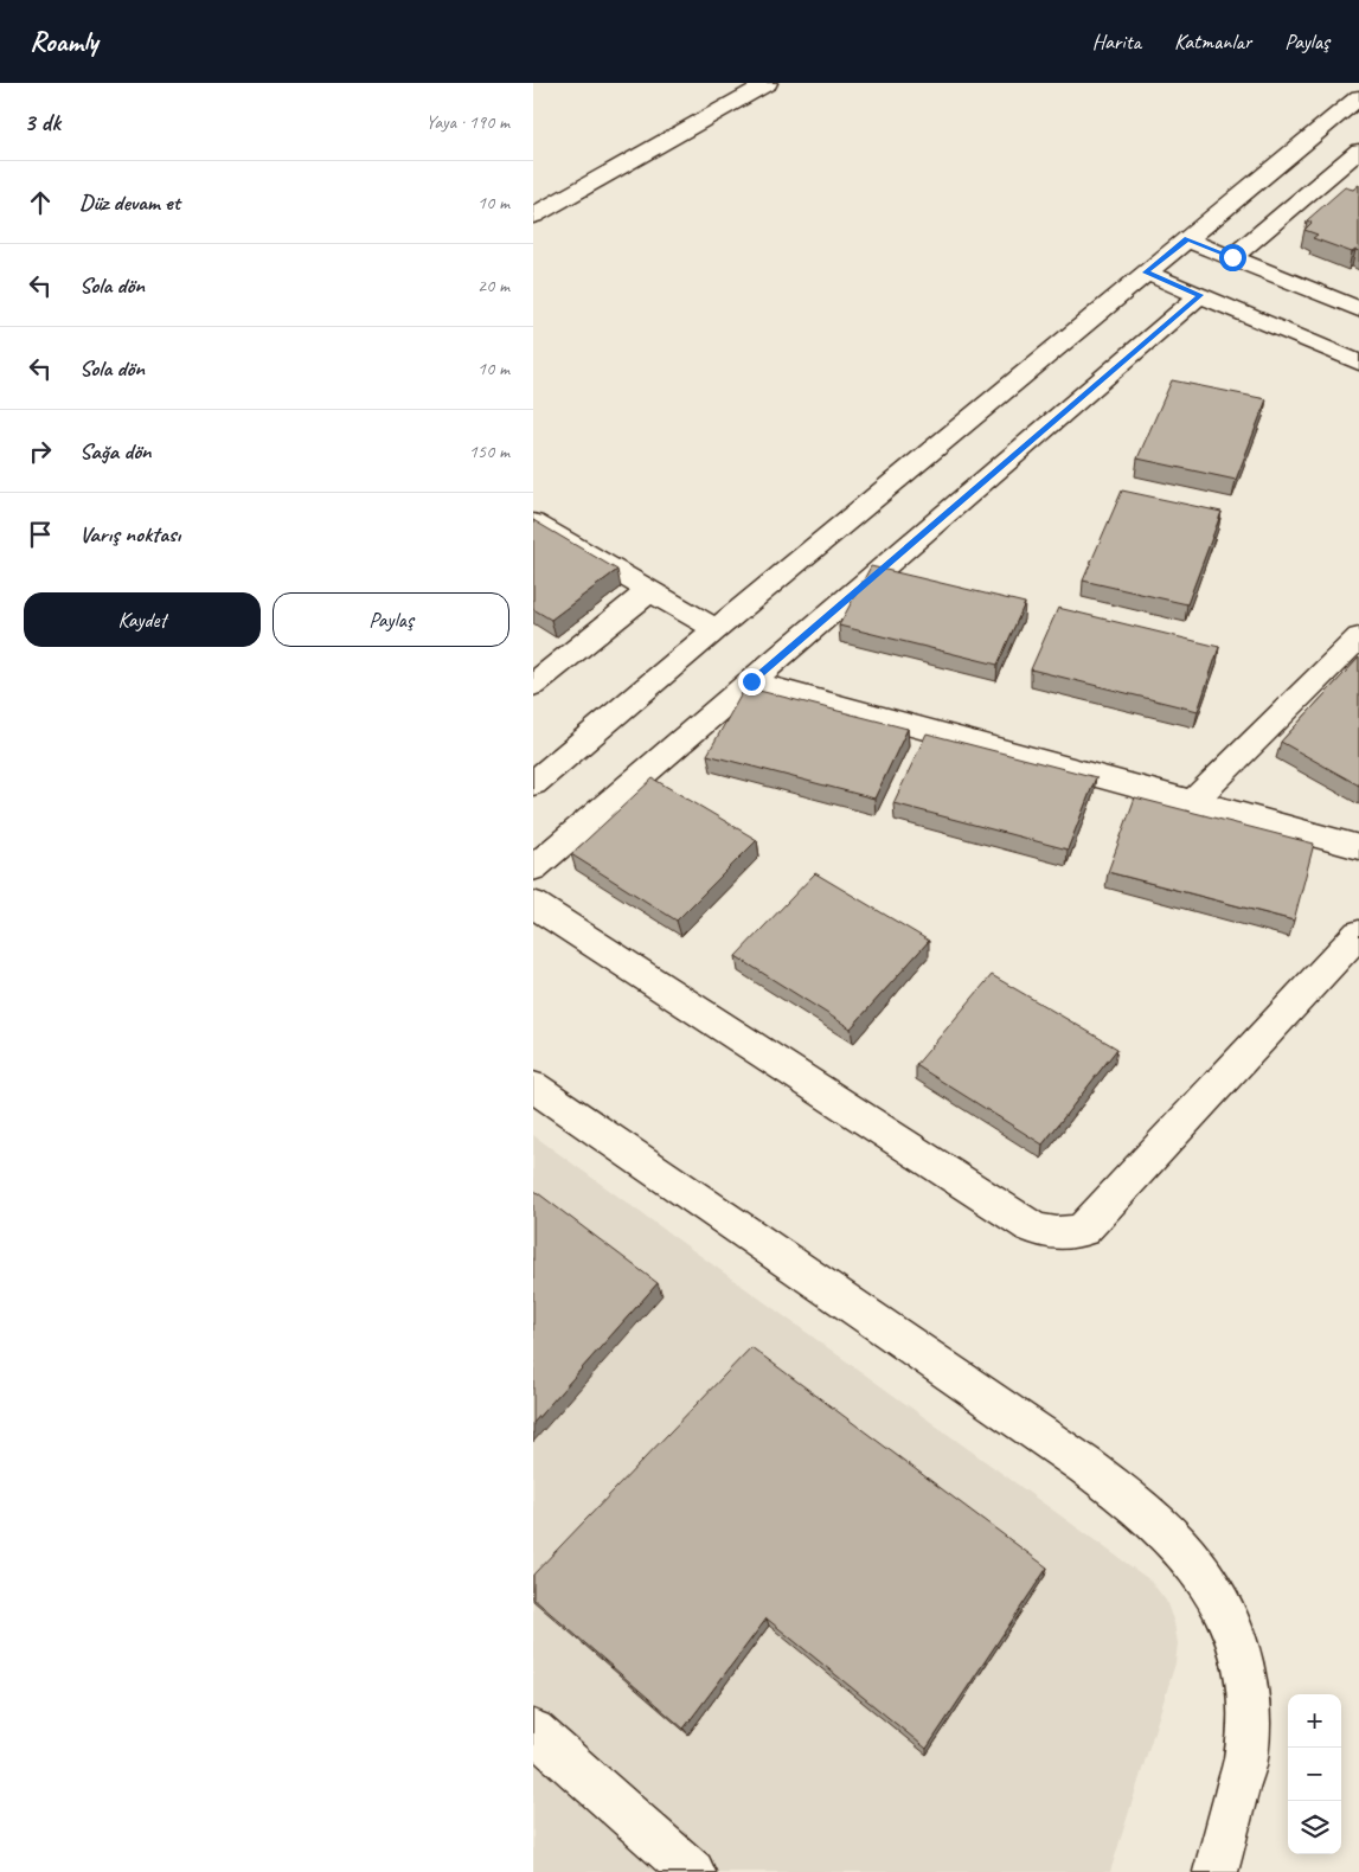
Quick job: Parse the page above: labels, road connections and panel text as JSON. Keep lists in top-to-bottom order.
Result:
{
  "page": {
    "header": "Roamly",
    "nav": ["Harita", "Katmanlar", "Paylaş"],
    "heading": ["3 dk", "Yaya · 190 m"],
    "list": [
      ["Düz devam et", "10 m"],
      ["Sola dön", "20 m"],
      ["Sola dön", "10 m"],
      ["Sağa dön", "150 m"],
      "Varış noktası"
    ],
    "buttons": ["Kaydet", "Paylaş"],
    "map_buttons": ["+", "−"]
  }
}
